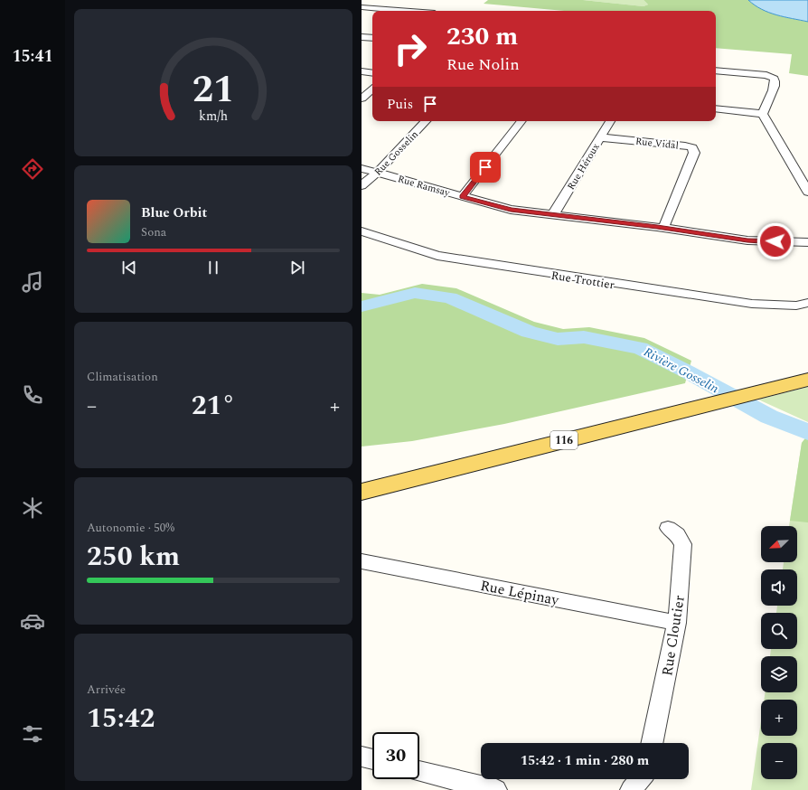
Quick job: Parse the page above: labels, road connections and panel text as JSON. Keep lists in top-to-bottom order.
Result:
{
  "streets": {
    "main road": ["116"],
    "street": [
      "Rue Vidal",
      "Rue Gosselin",
      "Rue Héroux",
      "Rue Ramsay",
      "Rue Trottier",
      "Rue Lépinay",
      "Rue Cloutier"
    ]
  },
  "crossings": [
    ["Rue Vidal", "Rue Héroux"],
    ["Rue Vidal", "Rue Ramsay"],
    ["Rue Gosselin", "Rue Ramsay"],
    ["Rue Héroux", "Rue Ramsay"],
    ["Rue Lépinay", "Rue Cloutier"]
  ],
  "water": ["Rivière Gosselin"],
  "north": "bottom left",
  "page": {
    "tabs": "15:41",
    "turn": ["230 m", "Rue Nolin"],
    "then": "Puis",
    "song": ["Blue Orbit", "Sona"],
    "tile": [
      "Climatisation",
      ["Autonomie · 50%", "250 km"],
      ["Arrivée", "15:42"]
    ],
    "heat": ["−", "21°", "+"],
    "map_buttons": ["+", "−"],
    "limit": "30",
    "trip": "15:42 · 1 min · 280 m",
    "gauge": ["21", "km/h"]
  }
}
